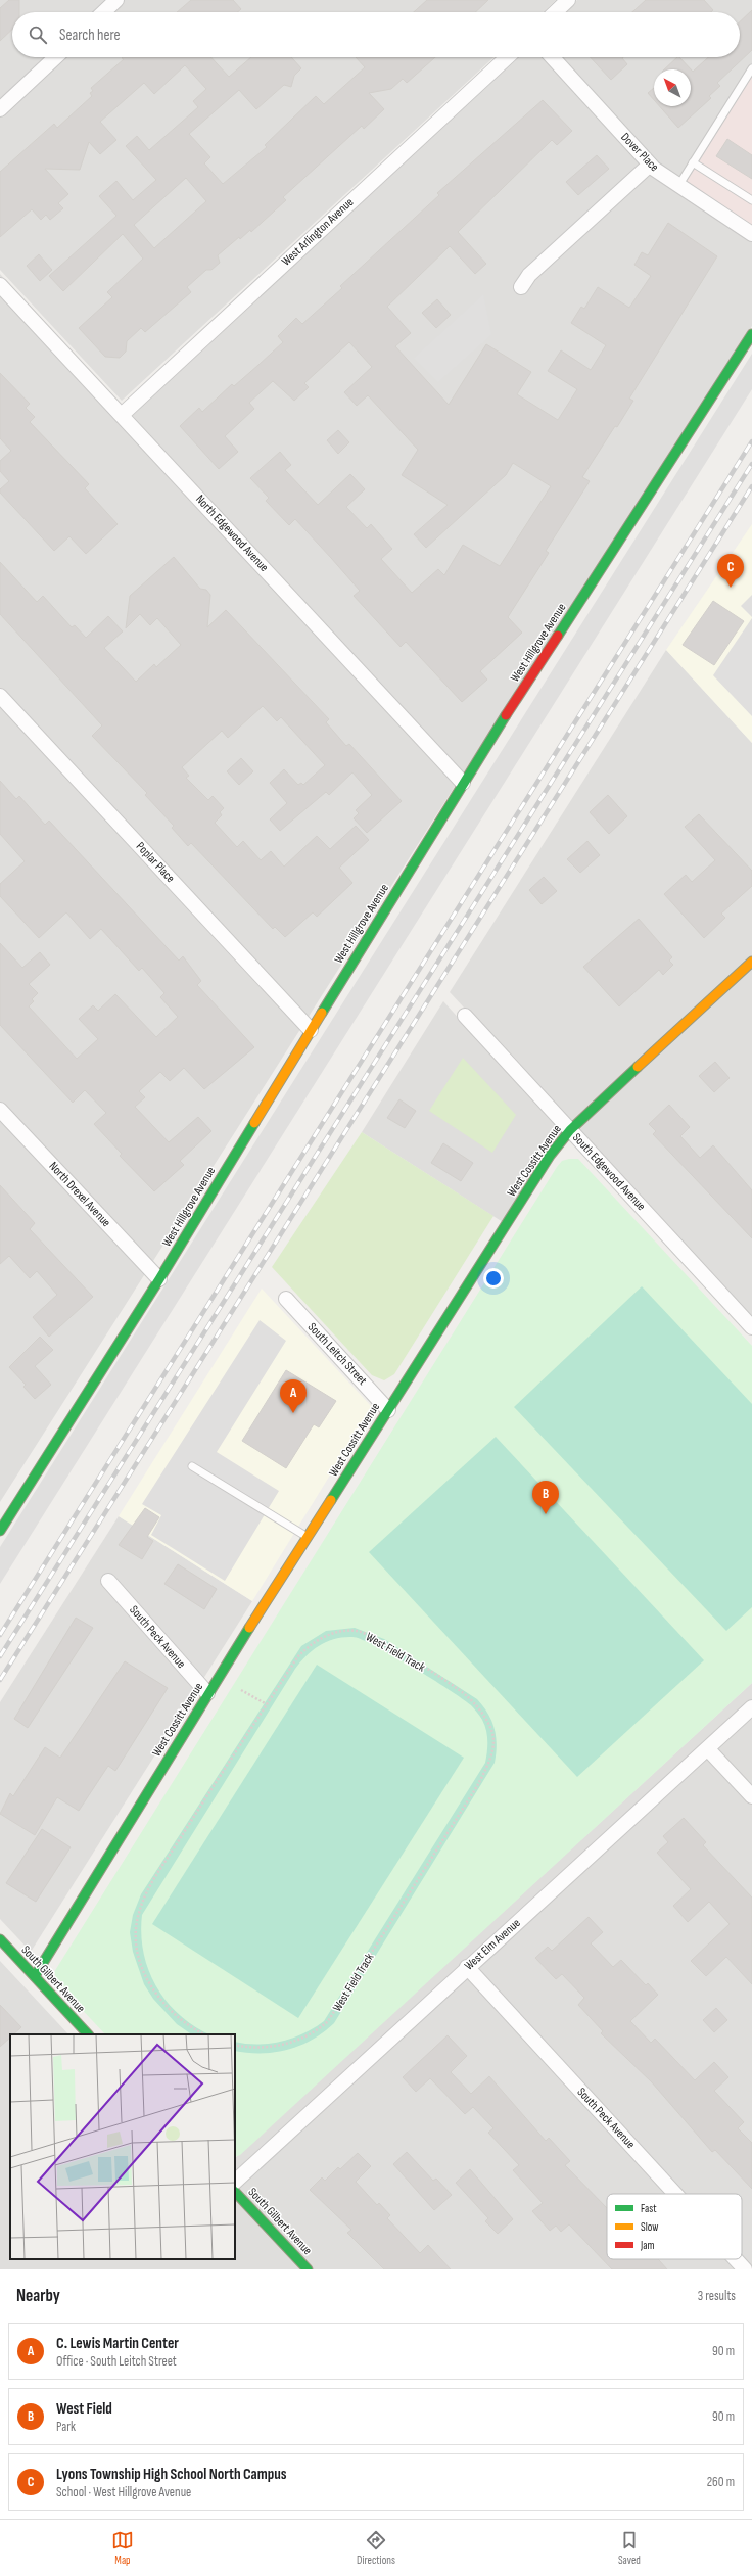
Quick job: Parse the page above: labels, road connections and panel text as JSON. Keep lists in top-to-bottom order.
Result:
{
  "streets": {
    "street": [
      "Dover Place",
      "West Arlington Avenue",
      "North Edgewood Avenue",
      "West Hillgrove Avenue",
      "Poplar Place",
      "West Cossitt Avenue",
      "South Edgewood Avenue",
      "North Drexel Avenue",
      "South Leitch Street",
      "South Peck Avenue",
      "West Elm Avenue",
      "South Gilbert Avenue"
    ],
    "path": ["West Field Track"]
  },
  "crossings": [
    ["West Arlington Avenue", "North Edgewood Avenue"],
    ["North Edgewood Avenue", "West Hillgrove Avenue"],
    ["West Hillgrove Avenue", "Poplar Place"],
    ["West Hillgrove Avenue", "North Drexel Avenue"],
    ["West Cossitt Avenue", "South Edgewood Avenue"],
    ["West Cossitt Avenue", "South Leitch Street"],
    ["West Cossitt Avenue", "South Peck Avenue"],
    ["West Cossitt Avenue", "South Gilbert Avenue"],
    ["South Peck Avenue", "West Elm Avenue"]
  ],
  "legend": ["Fast", "Slow", "Jam"],
  "north": "top left",
  "page": {
    "search": "Search here",
    "pins": ["C", "A", "B"],
    "heading": ["Nearby", "3 results"],
    "list": [
      {
        "mark": "A",
        "name": "C. Lewis Martin Center",
        "note": "Office · South Leitch Street",
        "value": "90 m"
      },
      {
        "mark": "B",
        "name": "West Field",
        "note": "Park",
        "value": "90 m"
      },
      {
        "mark": "C",
        "name": "Lyons Township High School North Campus",
        "note": "School · West Hillgrove Avenue",
        "value": "260 m"
      }
    ],
    "nav": ["Map", "Directions", "Saved"]
  }
}
